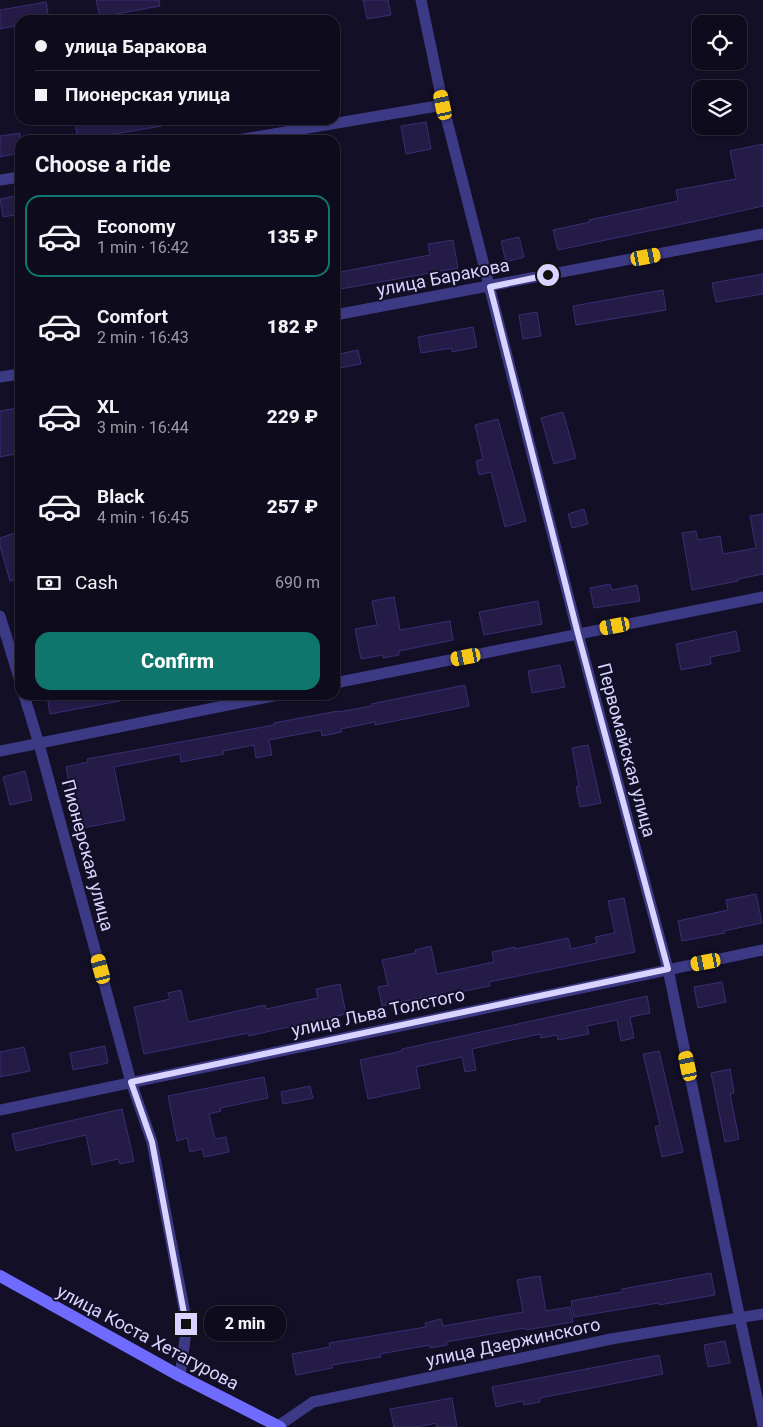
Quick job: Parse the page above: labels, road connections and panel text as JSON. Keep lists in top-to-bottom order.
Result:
{
  "streets": {
    "main road": ["улица Коста Хетагурова"],
    "street": [
      "улица Баракова",
      "Первомайская улица",
      "Пионерская улица",
      "улица Льва Толстого",
      "улица Дзержинского"
    ]
  },
  "crossings": [
    ["улица Баракова", "Первомайская улица"],
    ["Первомайская улица", "улица Льва Толстого"],
    ["Первомайская улица", "улица Дзержинского"],
    ["Пионерская улица", "улица Льва Толстого"],
    ["Пионерская улица", "улица Коста Хетагурова"],
    ["улица Коста Хетагурова", "улица Дзержинского"]
  ],
  "page": {
    "banner": ["улица Баракова", "Пионерская улица"],
    "heading": "Choose a ride",
    "list": [
      {
        "name": "Economy",
        "note": "1 min · 16:42",
        "value": "135 ₽"
      },
      {
        "name": "Comfort",
        "note": "2 min · 16:43",
        "value": "182 ₽"
      },
      {
        "name": "XL",
        "note": "3 min · 16:44",
        "value": "229 ₽"
      },
      {
        "name": "Black",
        "note": "4 min · 16:45",
        "value": "257 ₽"
      }
    ],
    "pay": ["Cash", "690 m"],
    "buttons": "Confirm",
    "bubble": "2 min"
  }
}
